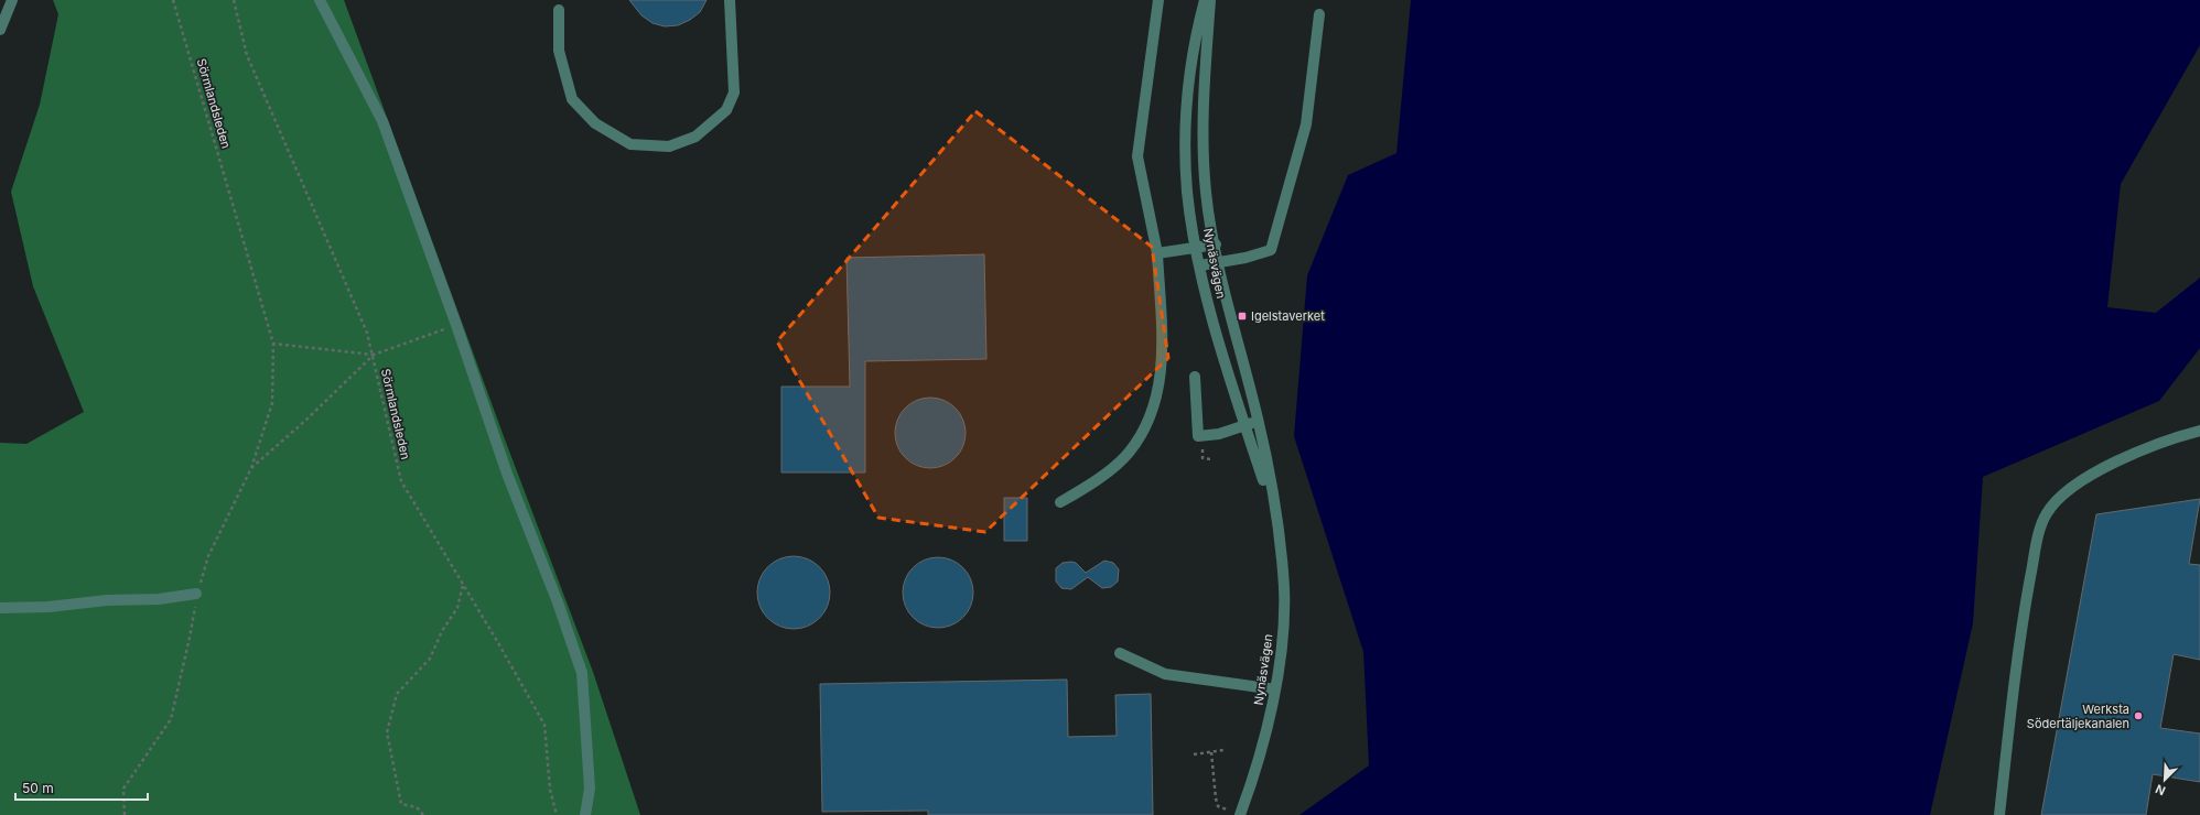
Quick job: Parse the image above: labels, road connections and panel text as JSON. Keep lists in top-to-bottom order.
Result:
{
  "streets": {
    "street": ["Nynäsvägen"],
    "path": ["Sörmlandsleden"]
  },
  "places": {
    "transit": ["Igelstaverket"],
    "other": ["Werksta Södertäljekanalen"]
  },
  "scale_bar": "50 m",
  "north": "bottom left"
}
